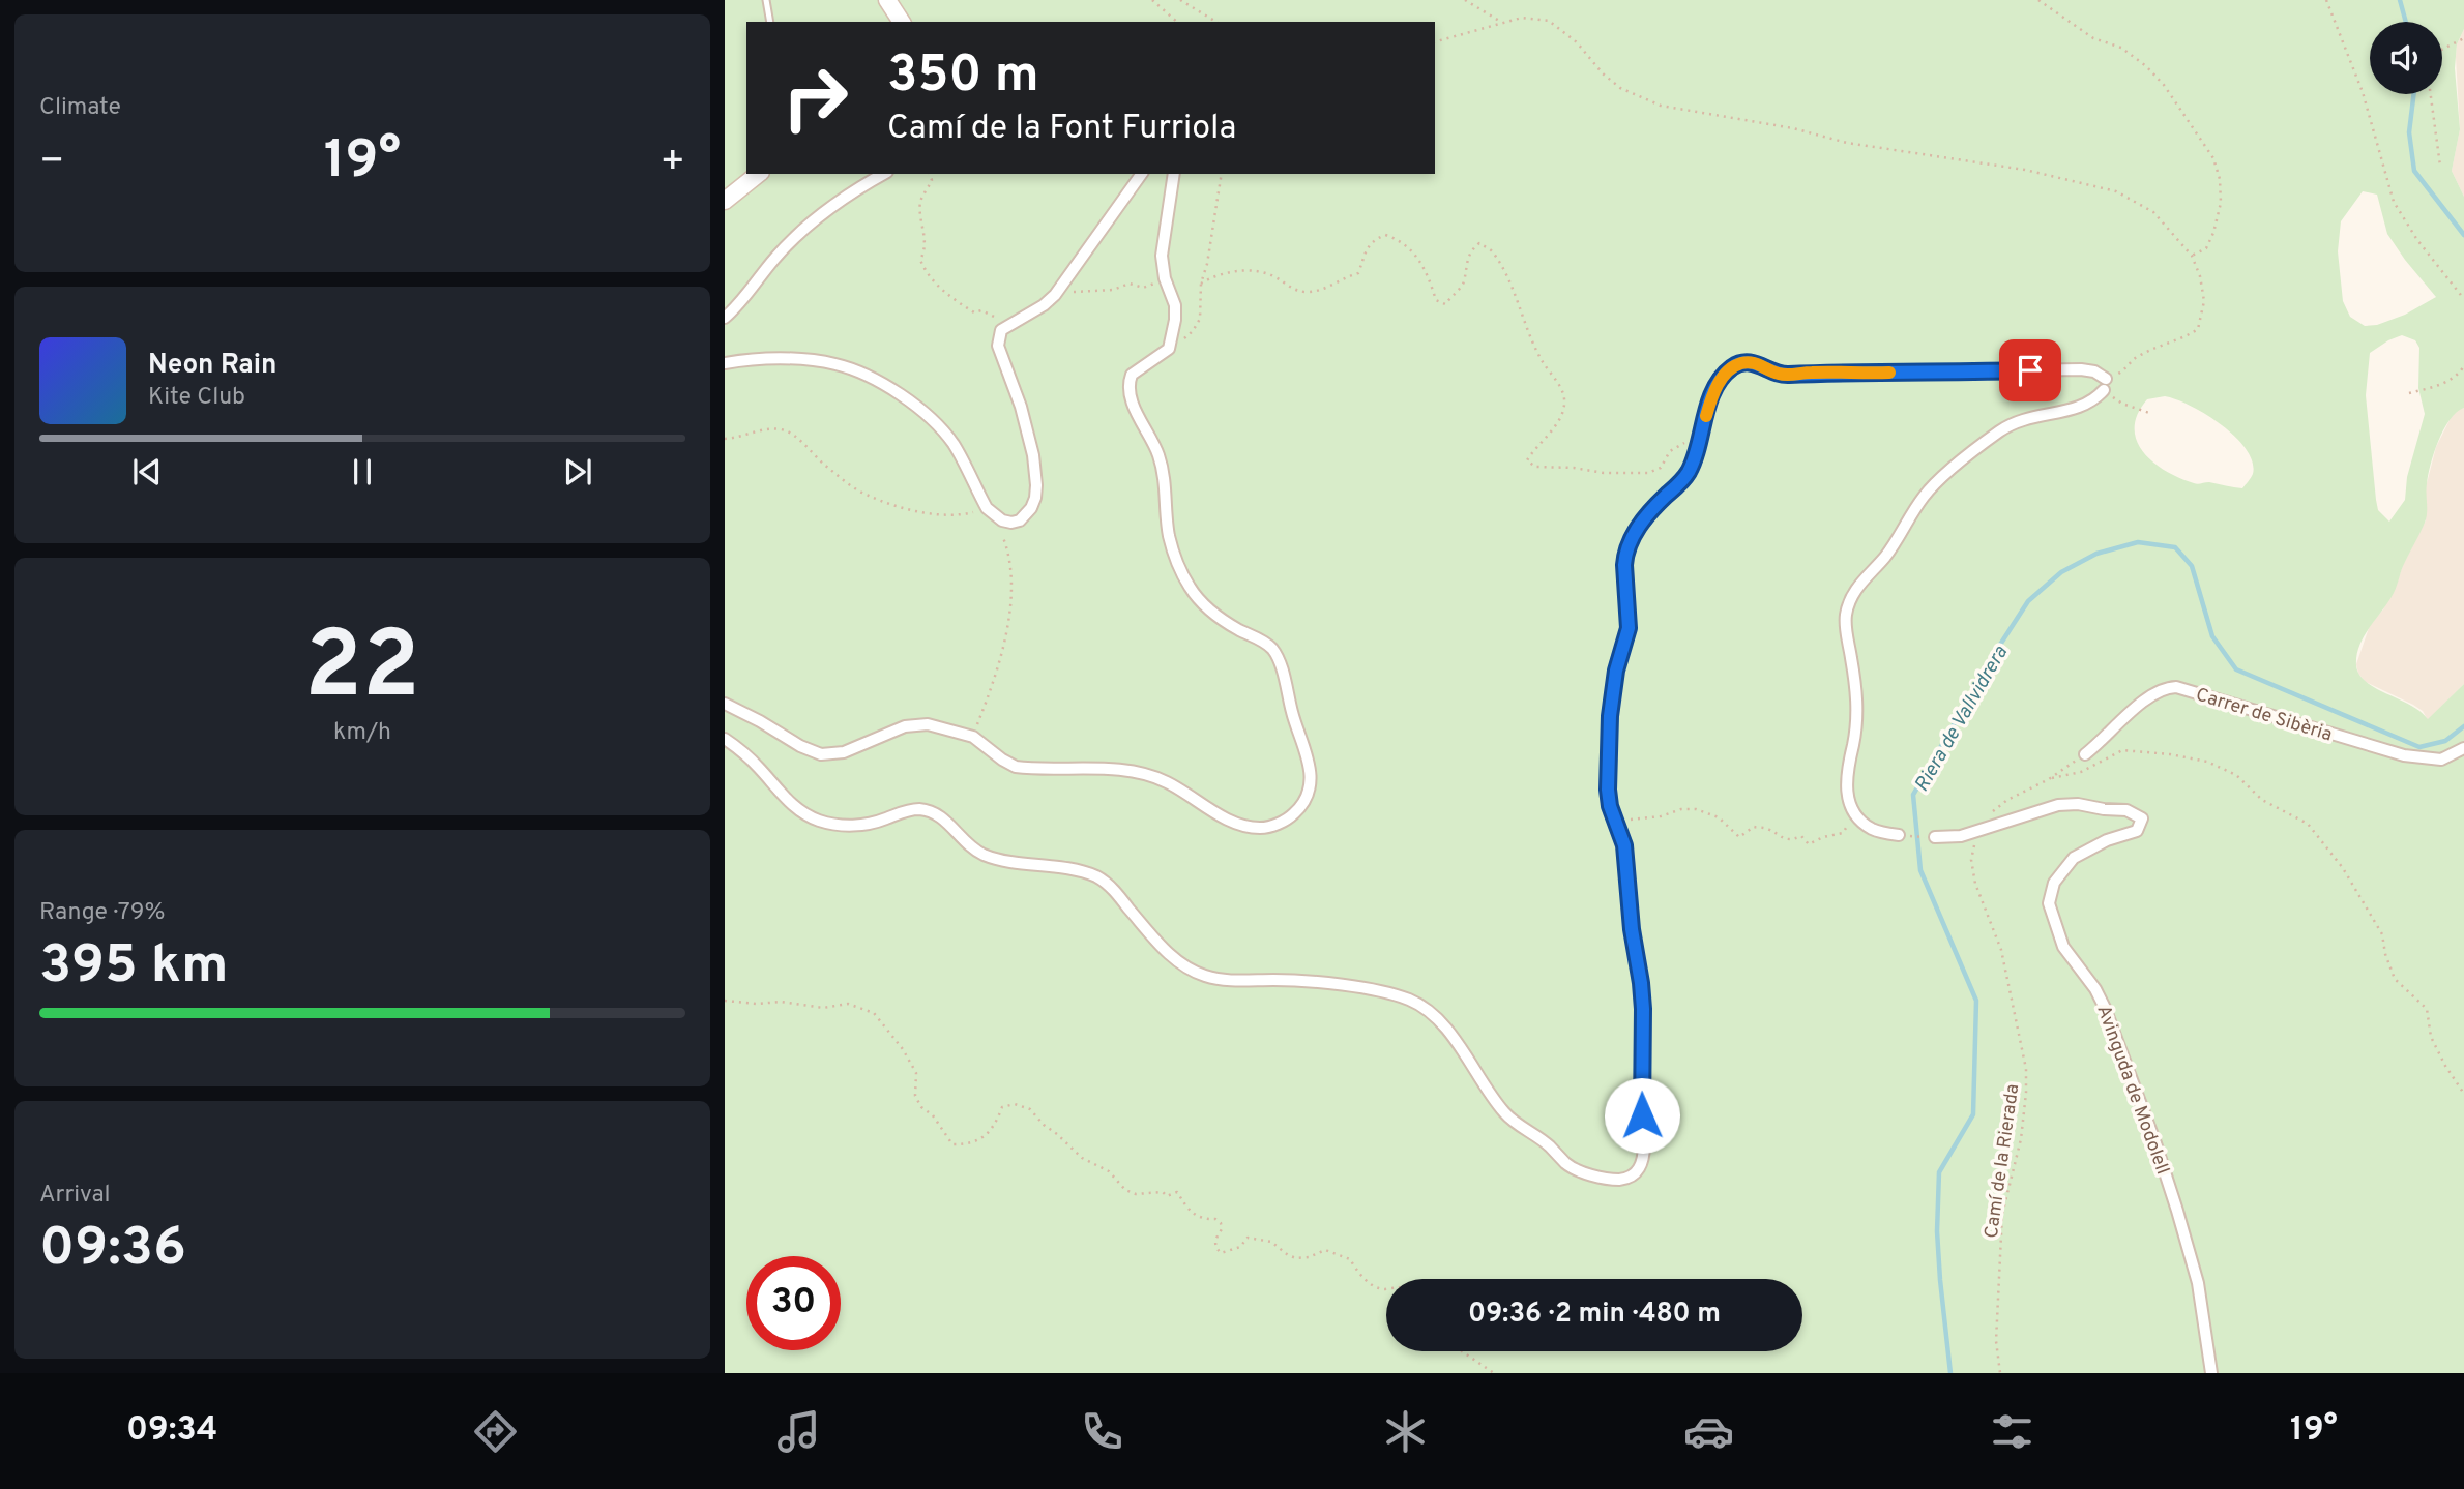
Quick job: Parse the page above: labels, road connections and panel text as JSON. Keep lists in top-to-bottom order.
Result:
{
  "streets": {
    "street": ["Carrer de Sibèria", "Avinguda de Modolell"],
    "path": ["Camí de la Rierada"]
  },
  "crossings": [
    ["Avinguda de Modolell", "Camí de la Rierada"]
  ],
  "water": ["Riera de Vallvidrera"],
  "page": {
    "tile": [
      "Climate",
      ["22", "km/h"],
      ["Range · 79%", "395 km"],
      ["Arrival", "09:36"]
    ],
    "turn": ["350 m", "Camí de la Font Furriola"],
    "heat": ["−", "19°", "+"],
    "song": ["Neon Rain", "Kite Club"],
    "limit": "30",
    "trip": "09:36 · 2 min · 480 m",
    "tabs": ["09:34", "19°"]
  }
}
